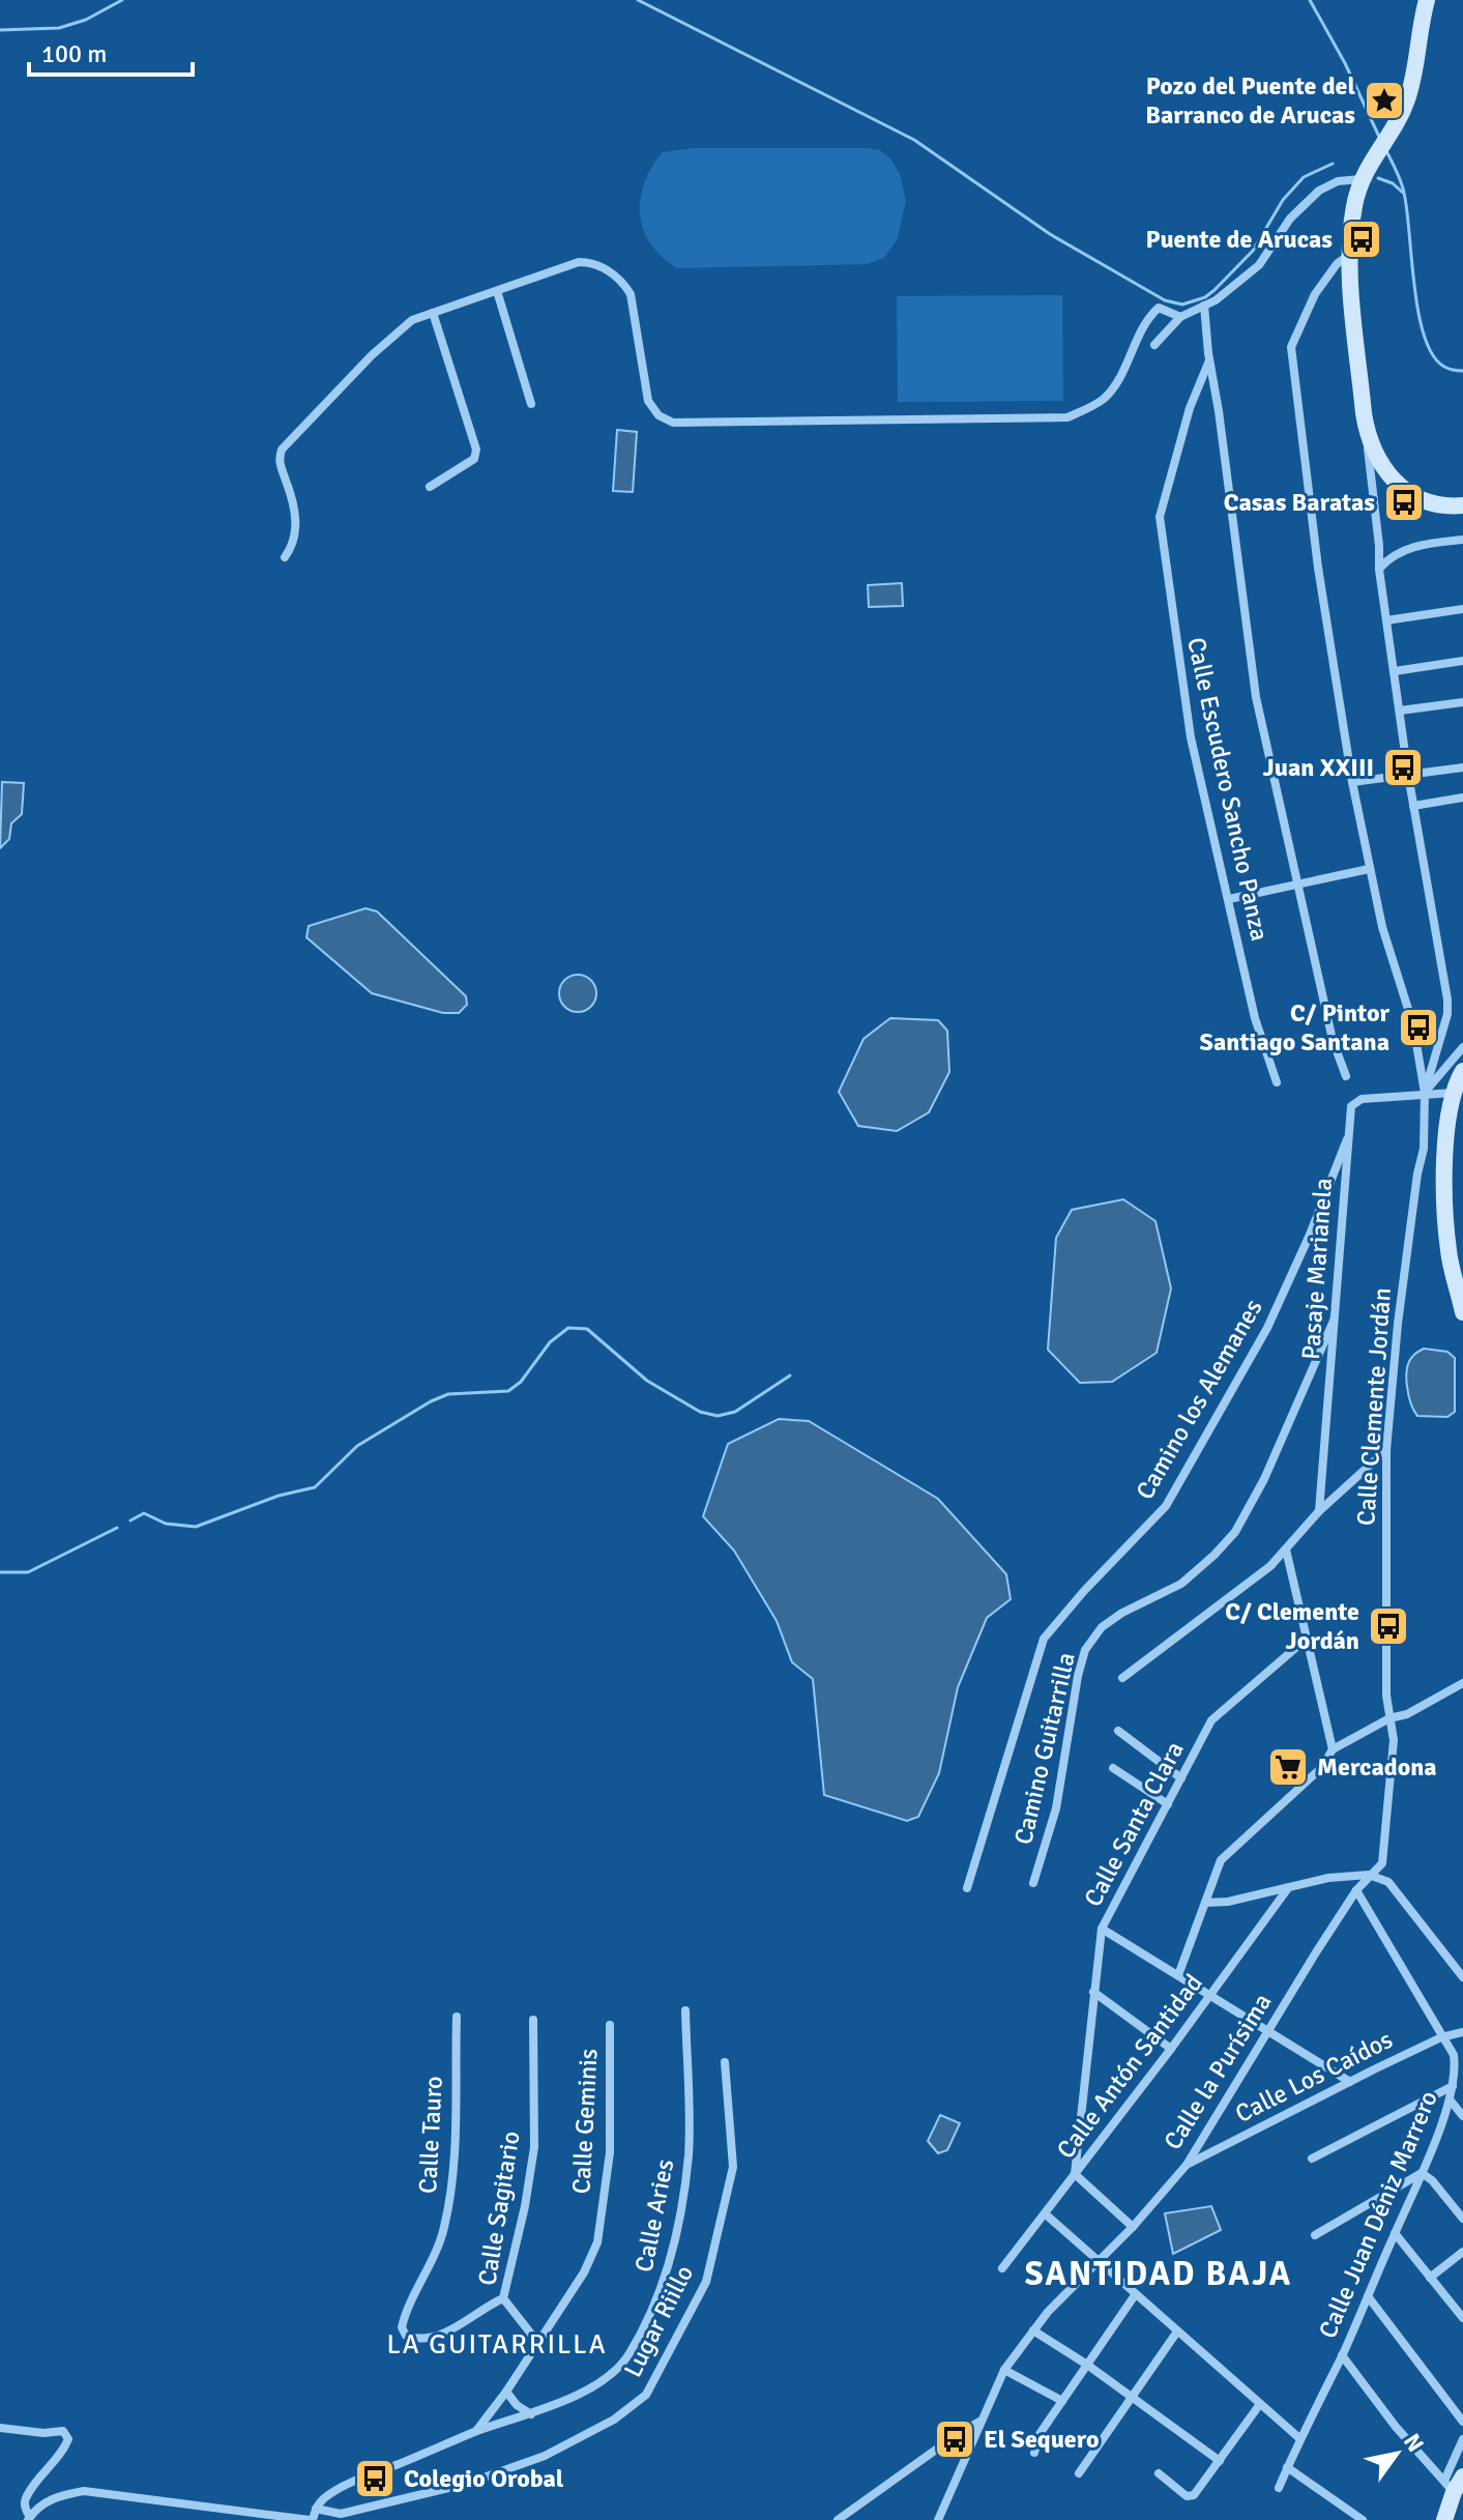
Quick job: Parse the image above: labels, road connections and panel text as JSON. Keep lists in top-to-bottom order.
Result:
{
  "streets": {
    "street": [
      "Calle Escudero Sancho Panza",
      "Pasaje Marianela",
      "Camino los Alemanes",
      "Calle Clemente Jordán",
      "Camino Guitarrilla",
      "Calle Santa Clara",
      "Calle Antón Santidad",
      "Calle la Purísima",
      "Calle Los Caídos",
      "Calle Geminis",
      "Calle Tauro",
      "Calle Sagitario",
      "Calle Juan Déniz Marrero",
      "Calle Aries",
      "Lugar Riillo"
    ]
  },
  "crossings": [
    ["Pasaje Marianela", "Camino los Alemanes"],
    ["Pasaje Marianela", "Calle Clemente Jordán"],
    ["Pasaje Marianela", "Camino Guitarrilla"],
    ["Calle Santa Clara", "Calle Antón Santidad"],
    ["Calle la Purísima", "Calle Los Caídos"],
    ["Calle la Purísima", "Calle Juan Déniz Marrero"],
    ["Calle Los Caídos", "Calle Juan Déniz Marrero"],
    ["Calle Geminis", "Calle Sagitario"],
    ["Calle Geminis", "Calle Aries"],
    ["Calle Tauro", "Calle Sagitario"],
    ["Calle Aries", "Lugar Riillo"]
  ],
  "districts": ["SANTIDAD BAJA", "LA GUITARRILLA"],
  "places": {
    "place": ["Pozo del Puente del Barranco de Arucas"],
    "bus stop": [
      "Puente de Arucas",
      "Casas Baratas",
      "Juan XXIII",
      "C/ Pintor Santiago Santana",
      "C/ Clemente Jordán",
      "El Sequero",
      "Colegio Orobal"
    ],
    "supermarket": ["Mercadona"]
  },
  "scale_bar": "100 m",
  "north": "top right"
}
